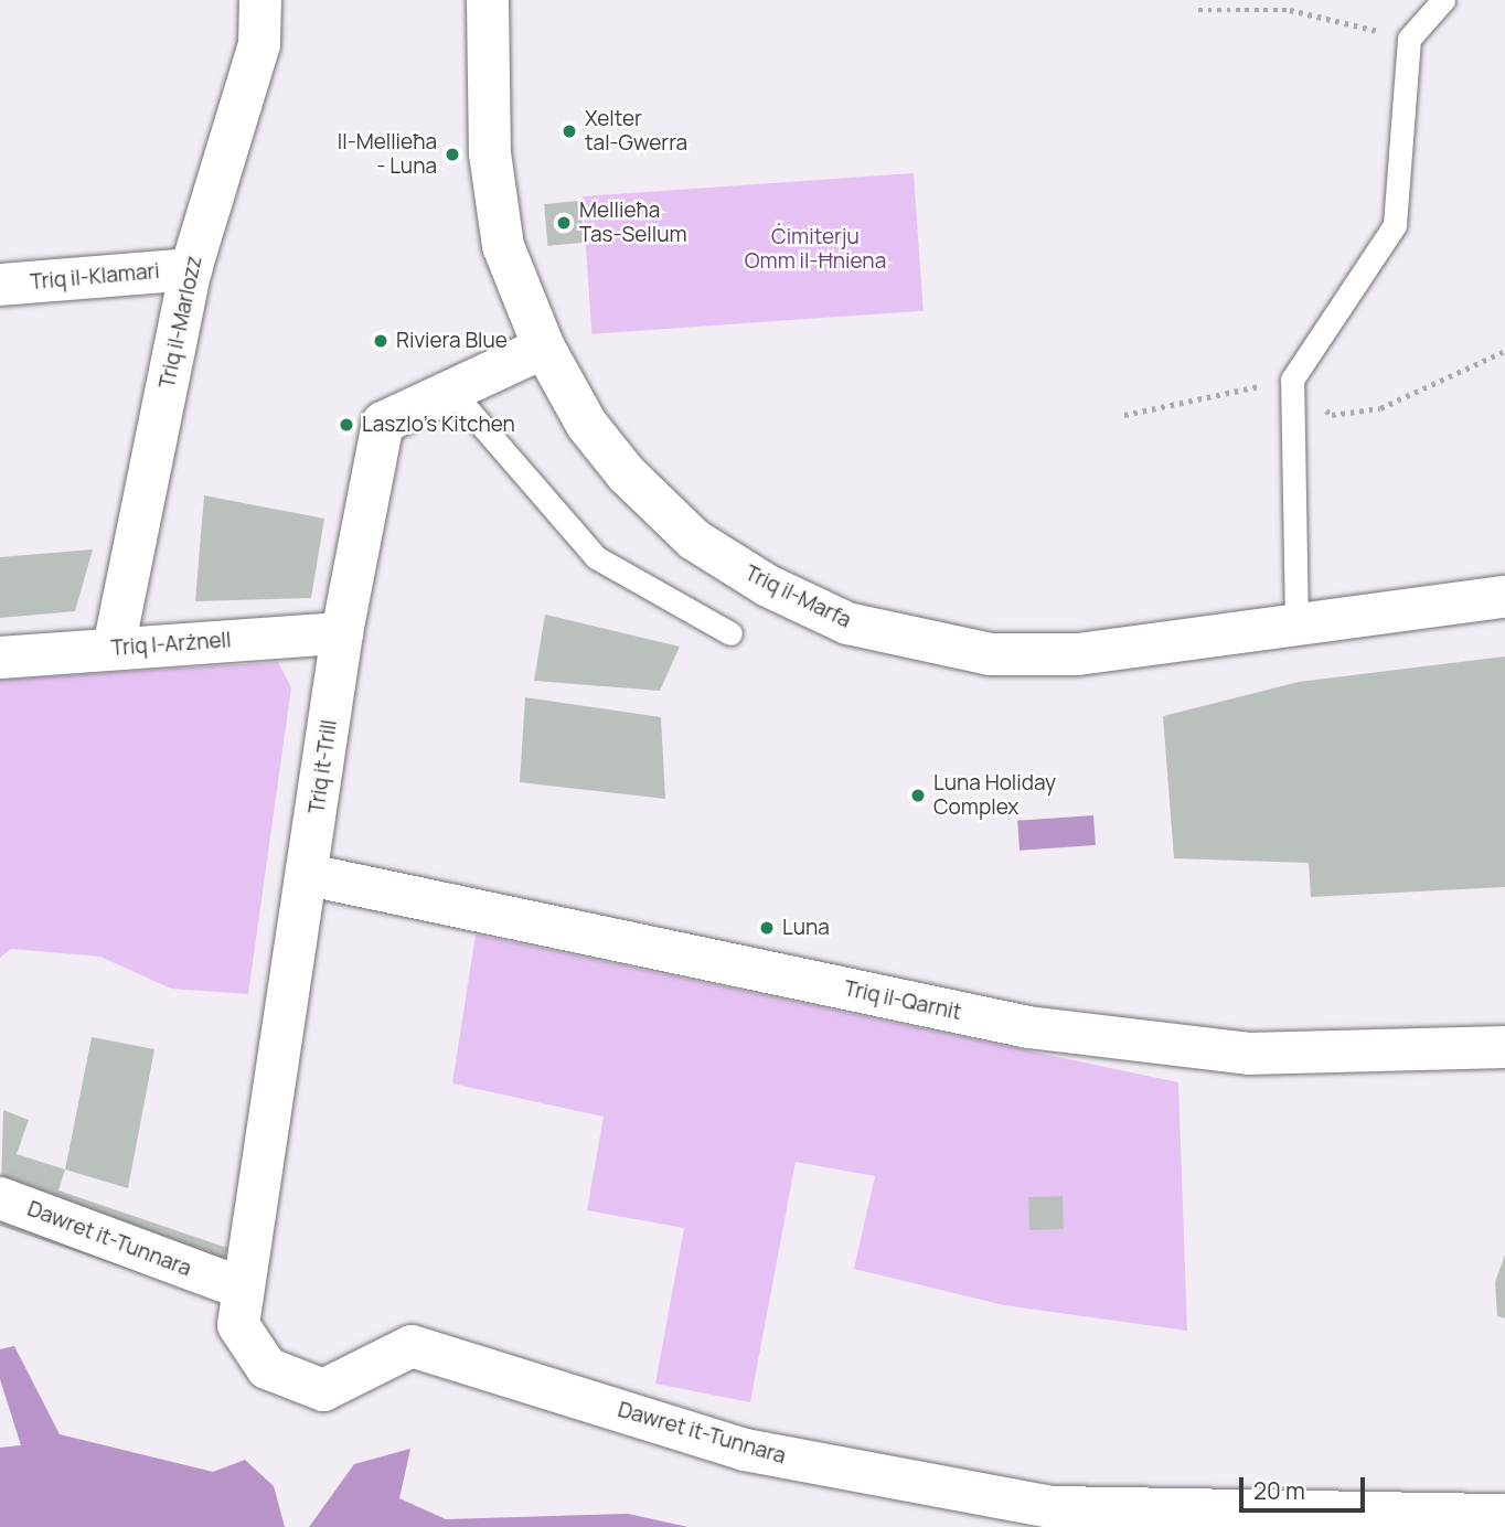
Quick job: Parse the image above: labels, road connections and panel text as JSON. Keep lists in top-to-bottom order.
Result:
{
  "streets": {
    "street": [
      "Triq il-Klamari",
      "Triq il-Marlozz",
      "Triq il-Marfa",
      "Triq l-Arżnell",
      "Triq it-Trill",
      "Triq il-Qarnit",
      "Dawret it-Tunnara"
    ]
  },
  "crossings": [
    ["Triq il-Klamari", "Triq il-Marlozz"],
    ["Triq il-Marlozz", "Triq l-Arżnell"],
    ["Triq il-Marfa", "Triq it-Trill"],
    ["Triq l-Arżnell", "Triq it-Trill"],
    ["Triq it-Trill", "Triq il-Qarnit"],
    ["Triq it-Trill", "Dawret it-Tunnara"]
  ],
  "parks": ["Ċimiterju Omm il-Ħniena"],
  "places": [
    "Xelter tal-Gwerra",
    "Il-Mellieħa - Luna",
    "Mellieħa Tas-Sellum",
    "Riviera Blue",
    "Laszlo's Kitchen",
    "Luna Holiday Complex",
    "Luna"
  ],
  "scale_bar": "20 m"
}
